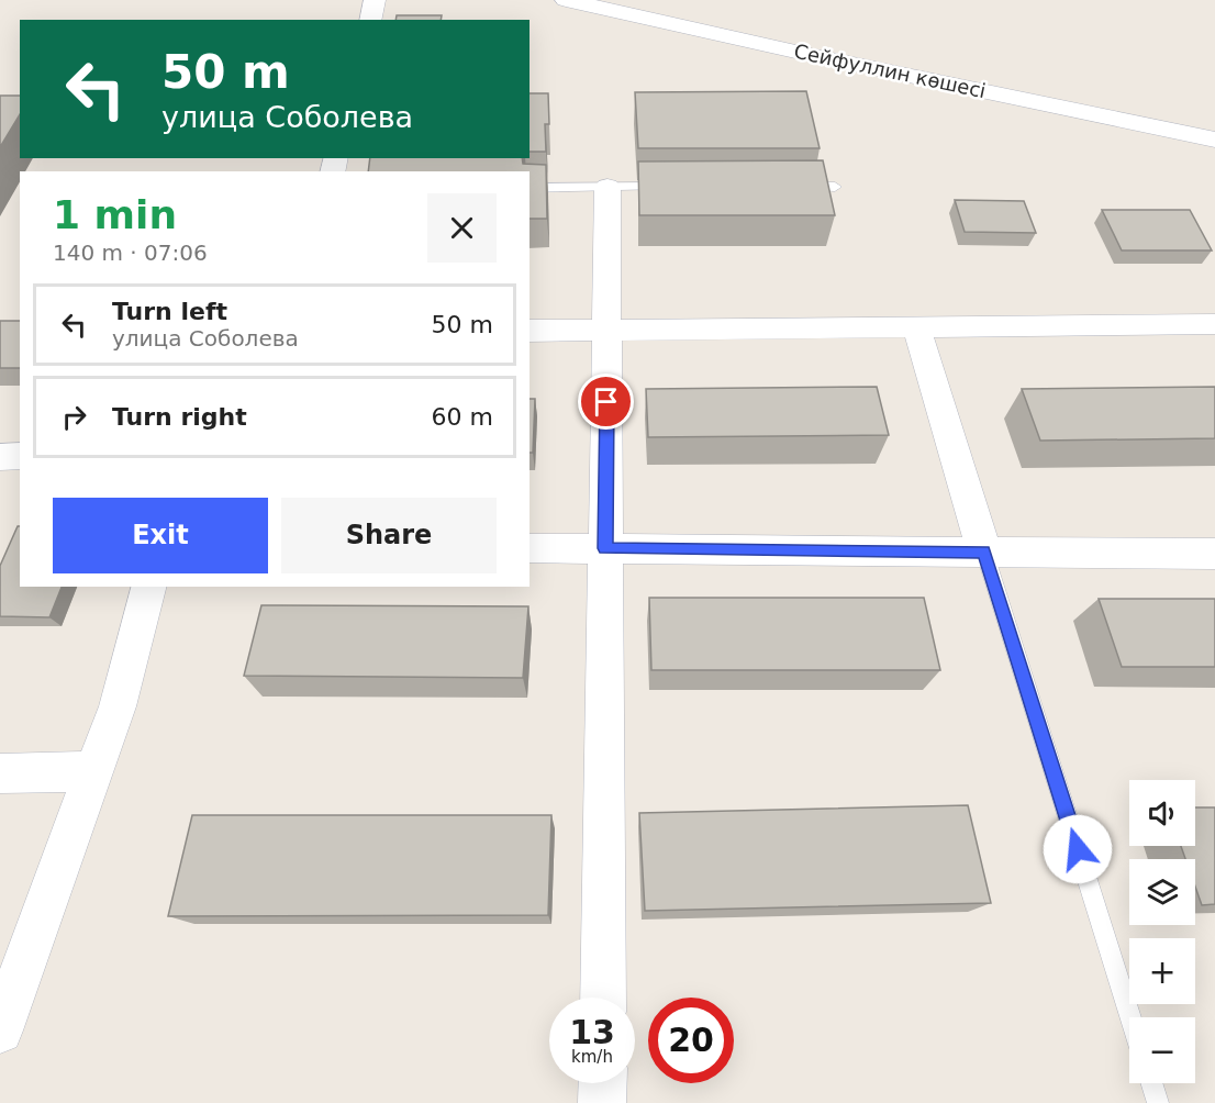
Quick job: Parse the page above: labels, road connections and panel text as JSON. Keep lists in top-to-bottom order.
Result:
{
  "streets": {
    "main road": ["Сейфуллин көшесі"]
  },
  "page": {
    "turn": ["50 m", "улица Соболева"],
    "heading": ["1 min", "140 m · 07:06"],
    "list": [
      {
        "name": "Turn left",
        "note": "улица Соболева",
        "value": "50 m"
      },
      {
        "name": "Turn right",
        "value": "60 m"
      }
    ],
    "buttons": ["Exit", "Share"],
    "map_buttons": ["+", "−"],
    "speed": "13 km/h",
    "limit": "20"
  }
}
